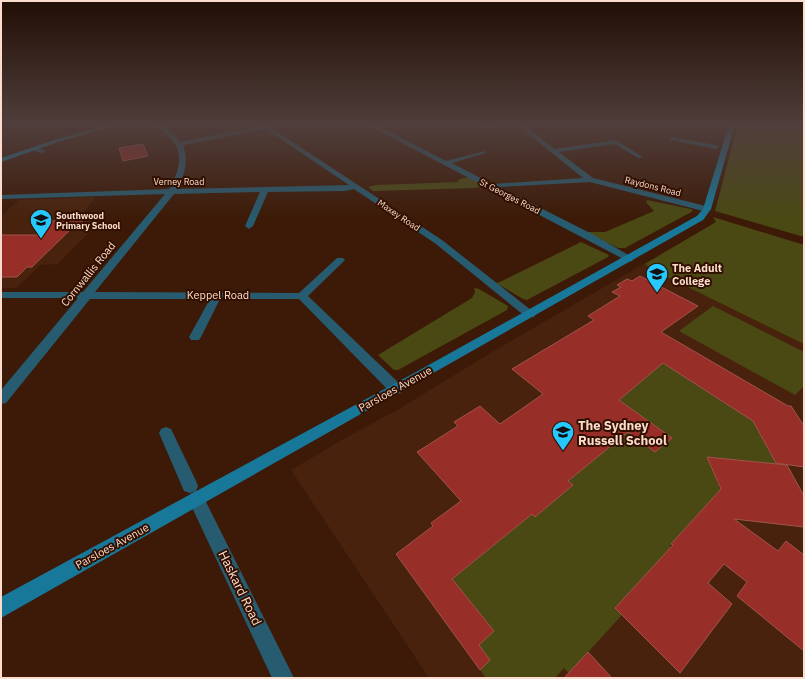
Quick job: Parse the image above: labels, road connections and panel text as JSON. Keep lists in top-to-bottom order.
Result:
{
  "streets": {
    "street": [
      "Verney Road",
      "Raydons Road",
      "St Georges Road",
      "Maxey Road",
      "Cornwallis Road",
      "Keppel Road",
      "Parsloes Avenue",
      "Haskard Road"
    ]
  },
  "crossings": [
    ["Verney Road", "Maxey Road"],
    ["Verney Road", "Cornwallis Road"],
    ["Raydons Road", "Parsloes Avenue"],
    ["St Georges Road", "Parsloes Avenue"],
    ["Maxey Road", "Parsloes Avenue"],
    ["Cornwallis Road", "Keppel Road"],
    ["Parsloes Avenue", "Haskard Road"]
  ],
  "places": {
    "school or university": ["Southwood Primary School", "The Adult College", "The Sydney Russell School"]
  }
}
